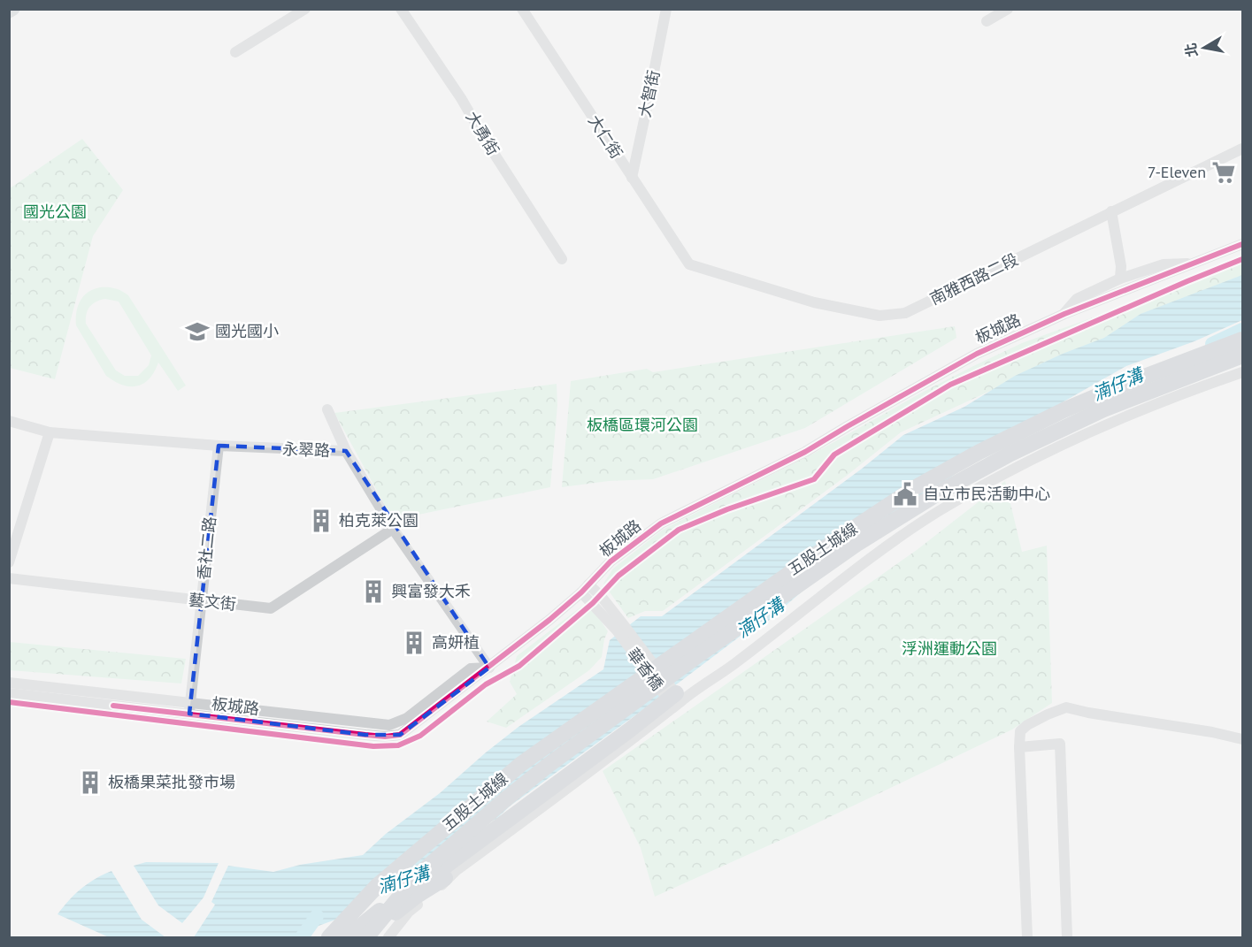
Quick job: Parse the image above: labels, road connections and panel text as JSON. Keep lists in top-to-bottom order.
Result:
{
  "streets": {
    "highway": ["五股土城線"],
    "street": [
      "大智街",
      "大勇街",
      "大仁街",
      "南雅西路二段",
      "板城路",
      "永翠路",
      "香社二路",
      "藝文街",
      "華香橋"
    ]
  },
  "crossings": [
    ["大智街", "大仁街"],
    ["大仁街", "南雅西路二段"],
    ["板城路", "永翠路"],
    ["板城路", "香社二路"],
    ["板城路", "華香橋"],
    ["永翠路", "香社二路"],
    ["永翠路", "藝文街"],
    ["香社二路", "藝文街"]
  ],
  "water": ["湳仔溝"],
  "parks": ["國光公園", "板橋區環河公園", "浮洲運動公園"],
  "places": {
    "supermarket": ["7-Eleven"],
    "school or university": ["國光國小"],
    "public building": ["自立市民活動中心"],
    "building": [
      "柏克萊公園",
      "興富發大禾",
      "高妍植",
      "板橋果菜批發市場"
    ]
  },
  "north": "left"
}
